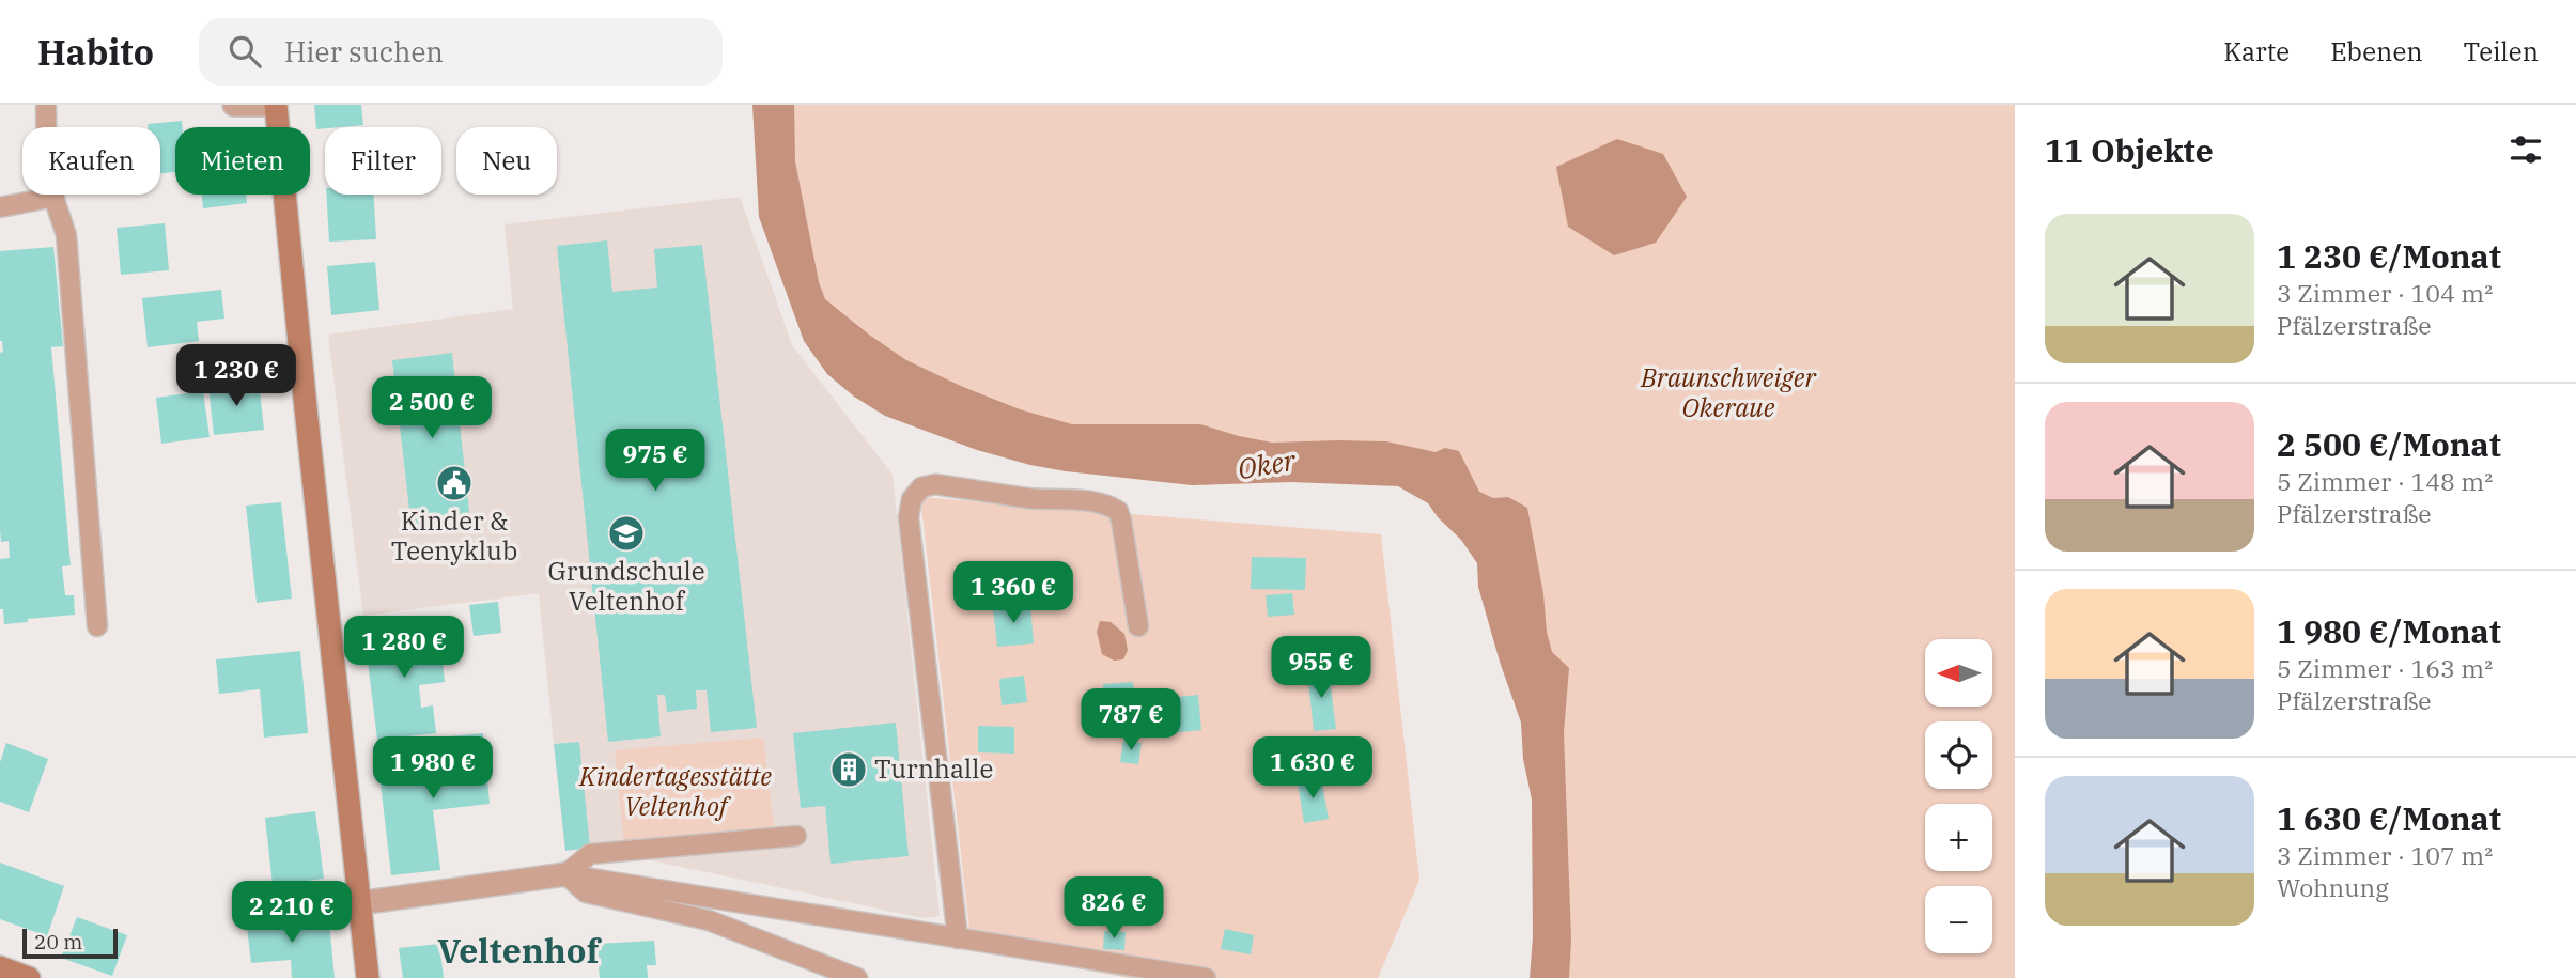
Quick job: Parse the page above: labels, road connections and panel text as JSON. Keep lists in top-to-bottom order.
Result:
{
  "districts": ["Veltenhof"],
  "water": ["Oker"],
  "parks": ["Braunschweiger Okeraue", "Kindertagesstätte Veltenhof"],
  "places": {
    "public building": ["Kinder & Teenyklub"],
    "school or university": ["Grundschule Veltenhof"],
    "building": ["Turnhalle"]
  },
  "scale_bar": "20 m",
  "north": "left",
  "page": {
    "header": "Habito",
    "search": "Hier suchen",
    "nav": ["Karte", "Ebenen", "Teilen"],
    "heading": "11 Objekte",
    "chip": [
      "Kaufen",
      "Mieten",
      "Filter",
      "Neu"
    ],
    "list": [
      {
        "name": "1 230 €/Monat",
        "note": "3 Zimmer · 104 m² · Pfälzerstraße"
      },
      {
        "name": "2 500 €/Monat",
        "note": "5 Zimmer · 148 m² · Pfälzerstraße"
      },
      {
        "name": "1 980 €/Monat",
        "note": "5 Zimmer · 163 m² · Pfälzerstraße"
      },
      {
        "name": "1 630 €/Monat",
        "note": "3 Zimmer · 107 m² · Wohnung"
      }
    ],
    "price": [
      "1 230 €",
      "2 500 €",
      "975 €",
      "1 360 €",
      "1 280 €",
      "955 €",
      "787 €",
      "1 980 €",
      "1 630 €",
      "826 €",
      "2 210 €"
    ],
    "map_buttons": ["+", "−"],
    "scale": "20 m"
  }
}
